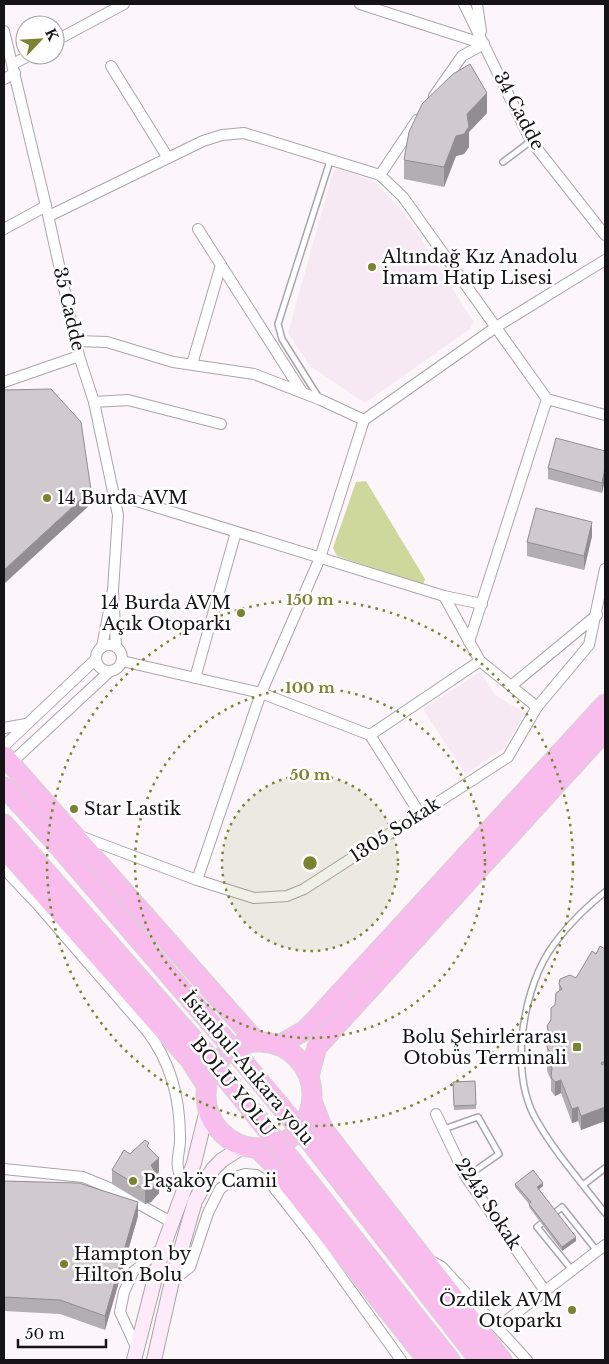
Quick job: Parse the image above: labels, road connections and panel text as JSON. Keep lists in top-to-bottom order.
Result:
{
  "streets": {
    "highway": ["İstanbul-Ankara yolu", "BOLU YOLU"],
    "street": [
      "34 Cadde",
      "35 Cadde",
      "1305 Sokak",
      "2243 Sokak"
    ]
  },
  "places": {
    "other": [
      "Altındağ Kız Anadolu İmam Hatip Lisesi",
      "14 Burda AVM",
      "14 Burda AVM Açık Otoparkı",
      "Star Lastik",
      "Paşaköy Camii",
      "Hampton by Hilton Bolu",
      "Özdilek AVM Otoparkı"
    ],
    "transit": ["Bolu Şehirlerarası Otobüs Terminali"]
  },
  "scale_bar": "50 m",
  "north": "top right",
  "rings": ["150 m", "100 m", "50 m"]
}
